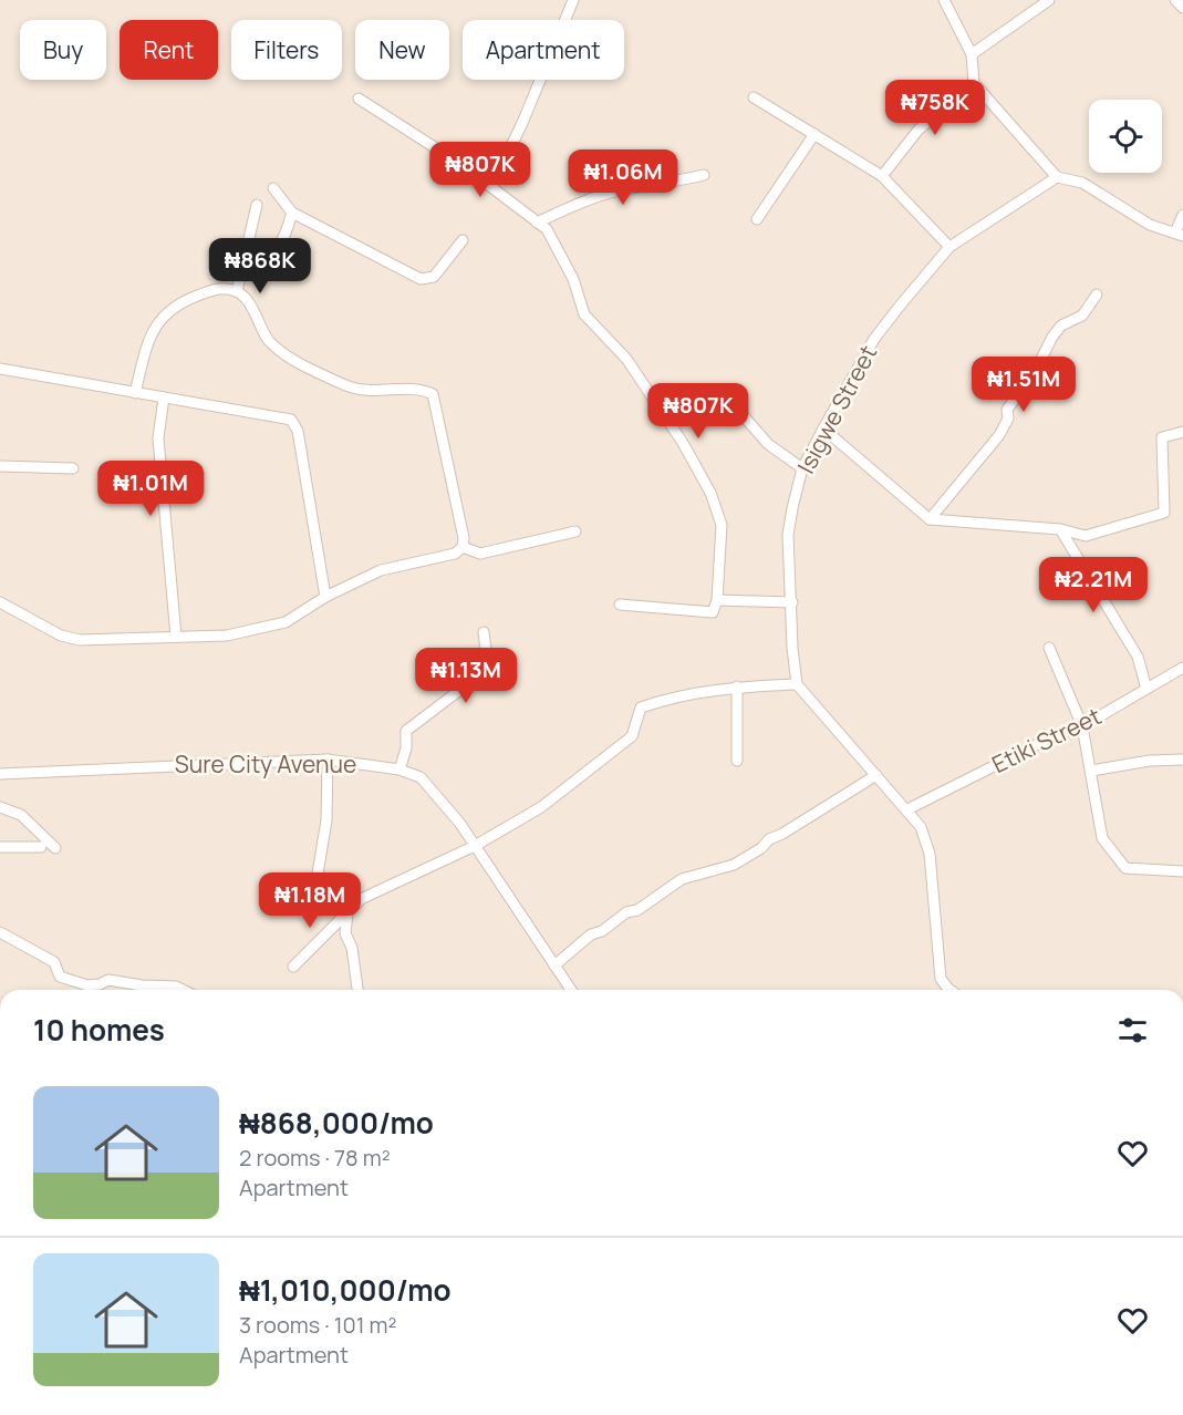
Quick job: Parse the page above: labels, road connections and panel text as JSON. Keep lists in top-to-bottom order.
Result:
{
  "streets": {
    "street": ["Isigwe Street", "Etiki Street", "Sure City Avenue"]
  },
  "page": {
    "chip": [
      "Buy",
      "Rent",
      "Filters",
      "New",
      "Apartment"
    ],
    "price": [
      "₦758K",
      "₦807K",
      "₦1.06M",
      "₦868K",
      "₦1.51M",
      "₦807K",
      "₦1.01M",
      "₦2.21M",
      "₦1.13M",
      "₦1.18M"
    ],
    "heading": "10 homes",
    "list": [
      {
        "name": "₦868,000/mo",
        "note": "2 rooms · 78 m² · Apartment"
      },
      {
        "name": "₦1,010,000/mo",
        "note": "3 rooms · 101 m² · Apartment"
      }
    ]
  }
}
